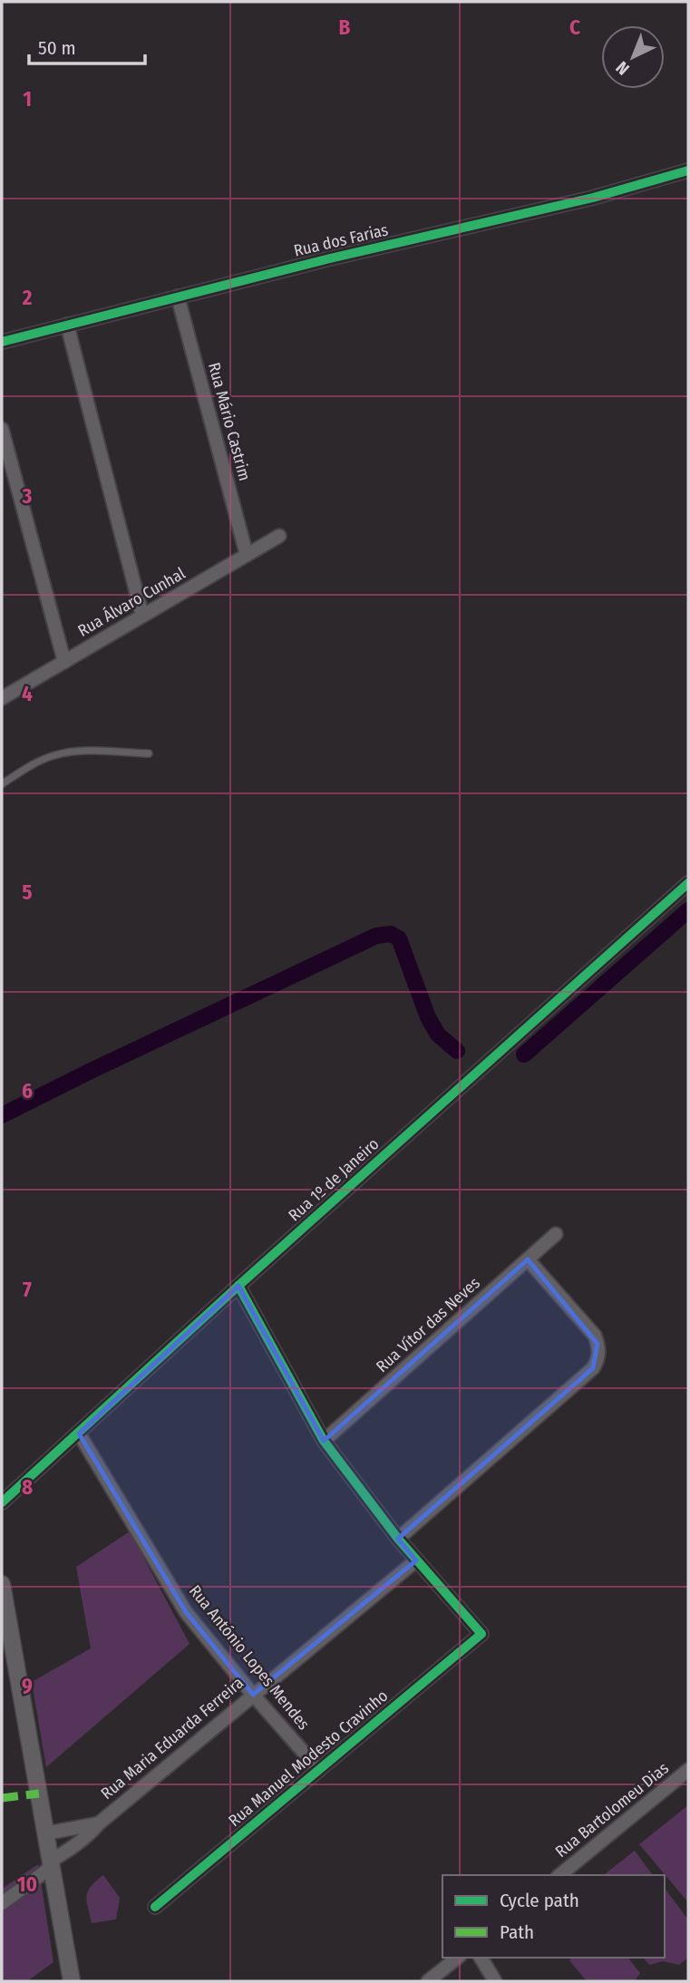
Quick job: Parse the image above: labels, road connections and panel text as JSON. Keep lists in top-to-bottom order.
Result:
{
  "streets": {
    "street": [
      "Rua dos Farias",
      "Rua Mário Castrim",
      "Rua Álvaro Cunhal",
      "Rua 1º de Janeiro",
      "Rua Vítor das Neves",
      "Rua António Lopes Mendes",
      "Rua Maria Eduarda Ferreira",
      "Rua Manuel Modesto Cravinho",
      "Rua Bartolomeu Dias"
    ]
  },
  "crossings": [
    ["Rua dos Farias", "Rua Mário Castrim"],
    ["Rua Mário Castrim", "Rua Álvaro Cunhal"],
    ["Rua 1º de Janeiro", "Rua António Lopes Mendes"],
    ["Rua António Lopes Mendes", "Rua Maria Eduarda Ferreira"],
    ["Rua António Lopes Mendes", "Rua Manuel Modesto Cravinho"],
    ["Rua Maria Eduarda Ferreira", "Rua Manuel Modesto Cravinho"]
  ],
  "legend": ["Cycle path", "Path"],
  "scale_bar": "50 m",
  "north": "bottom left",
  "grid": {
    "columns": ["B", "C"],
    "rows": [
      "1",
      "2",
      "3",
      "4",
      "5",
      "6",
      "7",
      "8",
      "9",
      "10"
    ]
  }
}
